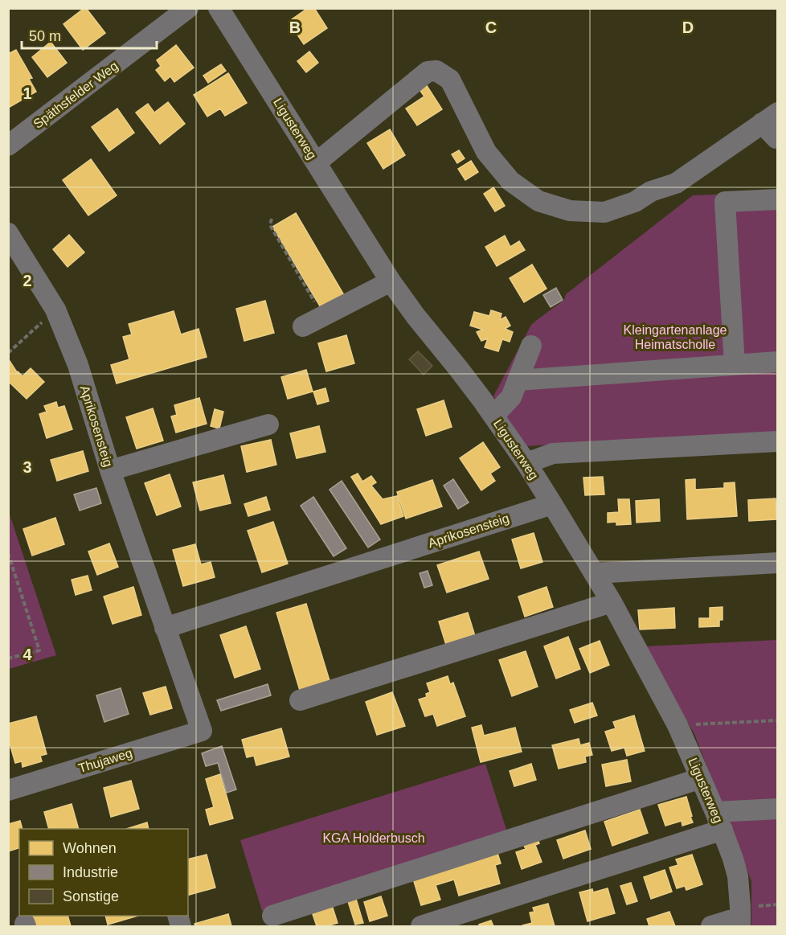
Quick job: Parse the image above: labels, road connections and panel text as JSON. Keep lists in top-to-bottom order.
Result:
{
  "streets": {
    "street": [
      "Späthsfelder Weg",
      "Ligusterweg",
      "Aprikosensteig",
      "Thujaweg"
    ]
  },
  "crossings": [
    ["Ligusterweg", "Aprikosensteig"],
    ["Aprikosensteig", "Thujaweg"]
  ],
  "parks": ["Kleingartenanlage Heimatscholle", "KGA Holderbusch"],
  "legend": ["Wohnen", "Industrie", "Sonstige"],
  "scale_bar": "50 m",
  "grid": {
    "columns": ["B", "C", "D"],
    "rows": [
      "1",
      "2",
      "3",
      "4"
    ]
  }
}
